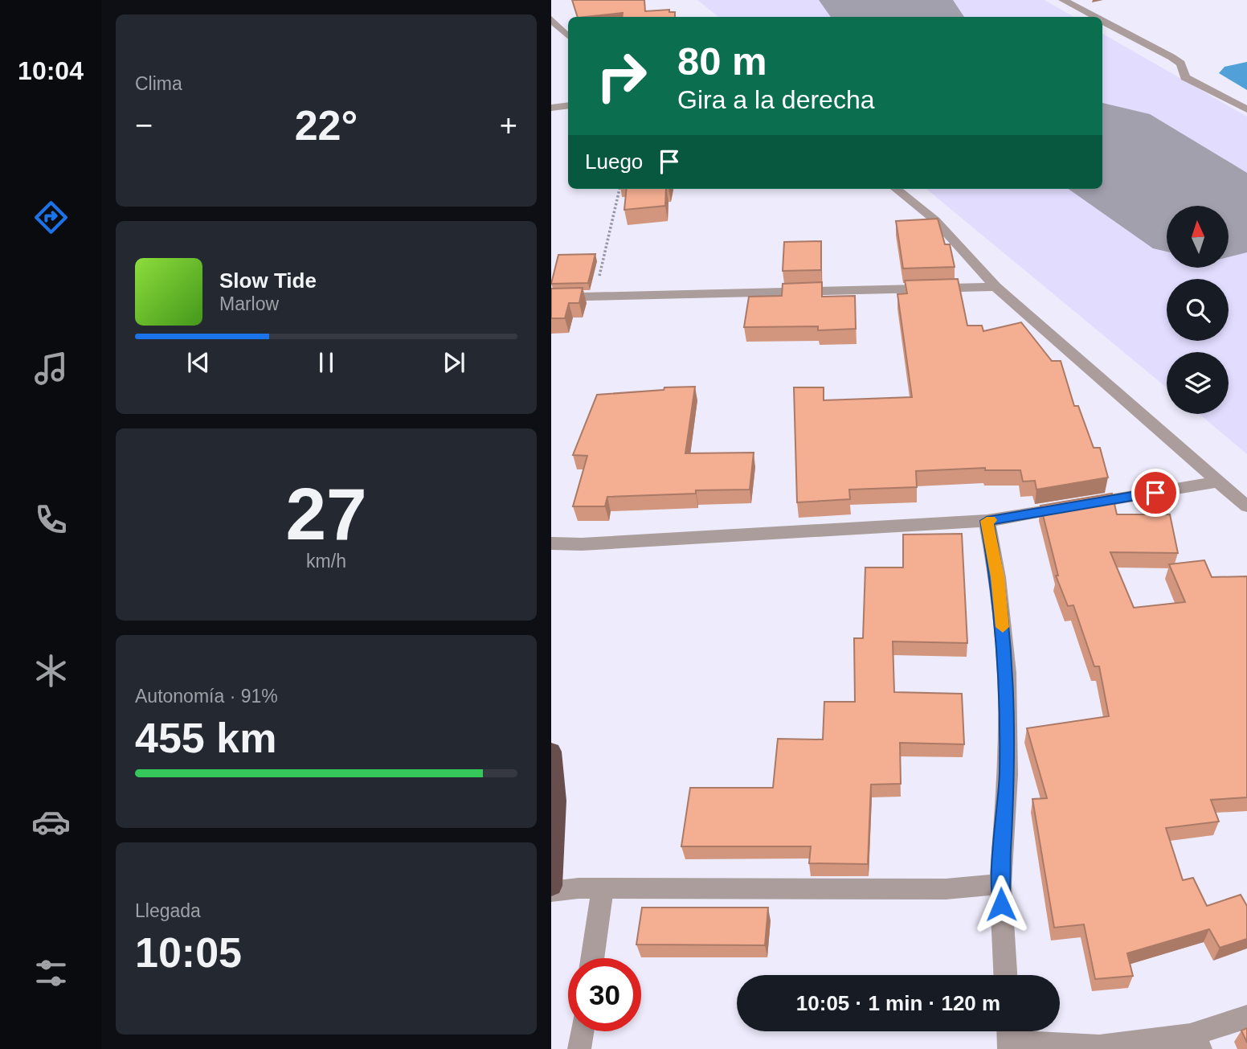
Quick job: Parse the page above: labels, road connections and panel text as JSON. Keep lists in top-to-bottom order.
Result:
{
  "north": "top",
  "page": {
    "tabs": "10:04",
    "tile": [
      "Clima",
      ["27", "km/h"],
      ["Autonomía · 91%", "455 km"],
      ["Llegada", "10:05"]
    ],
    "turn": ["80 m", "Gira a la derecha"],
    "heat": ["−", "22°", "+"],
    "then": "Luego",
    "song": ["Slow Tide", "Marlow"],
    "limit": "30",
    "trip": "10:05 · 1 min · 120 m"
  }
}
